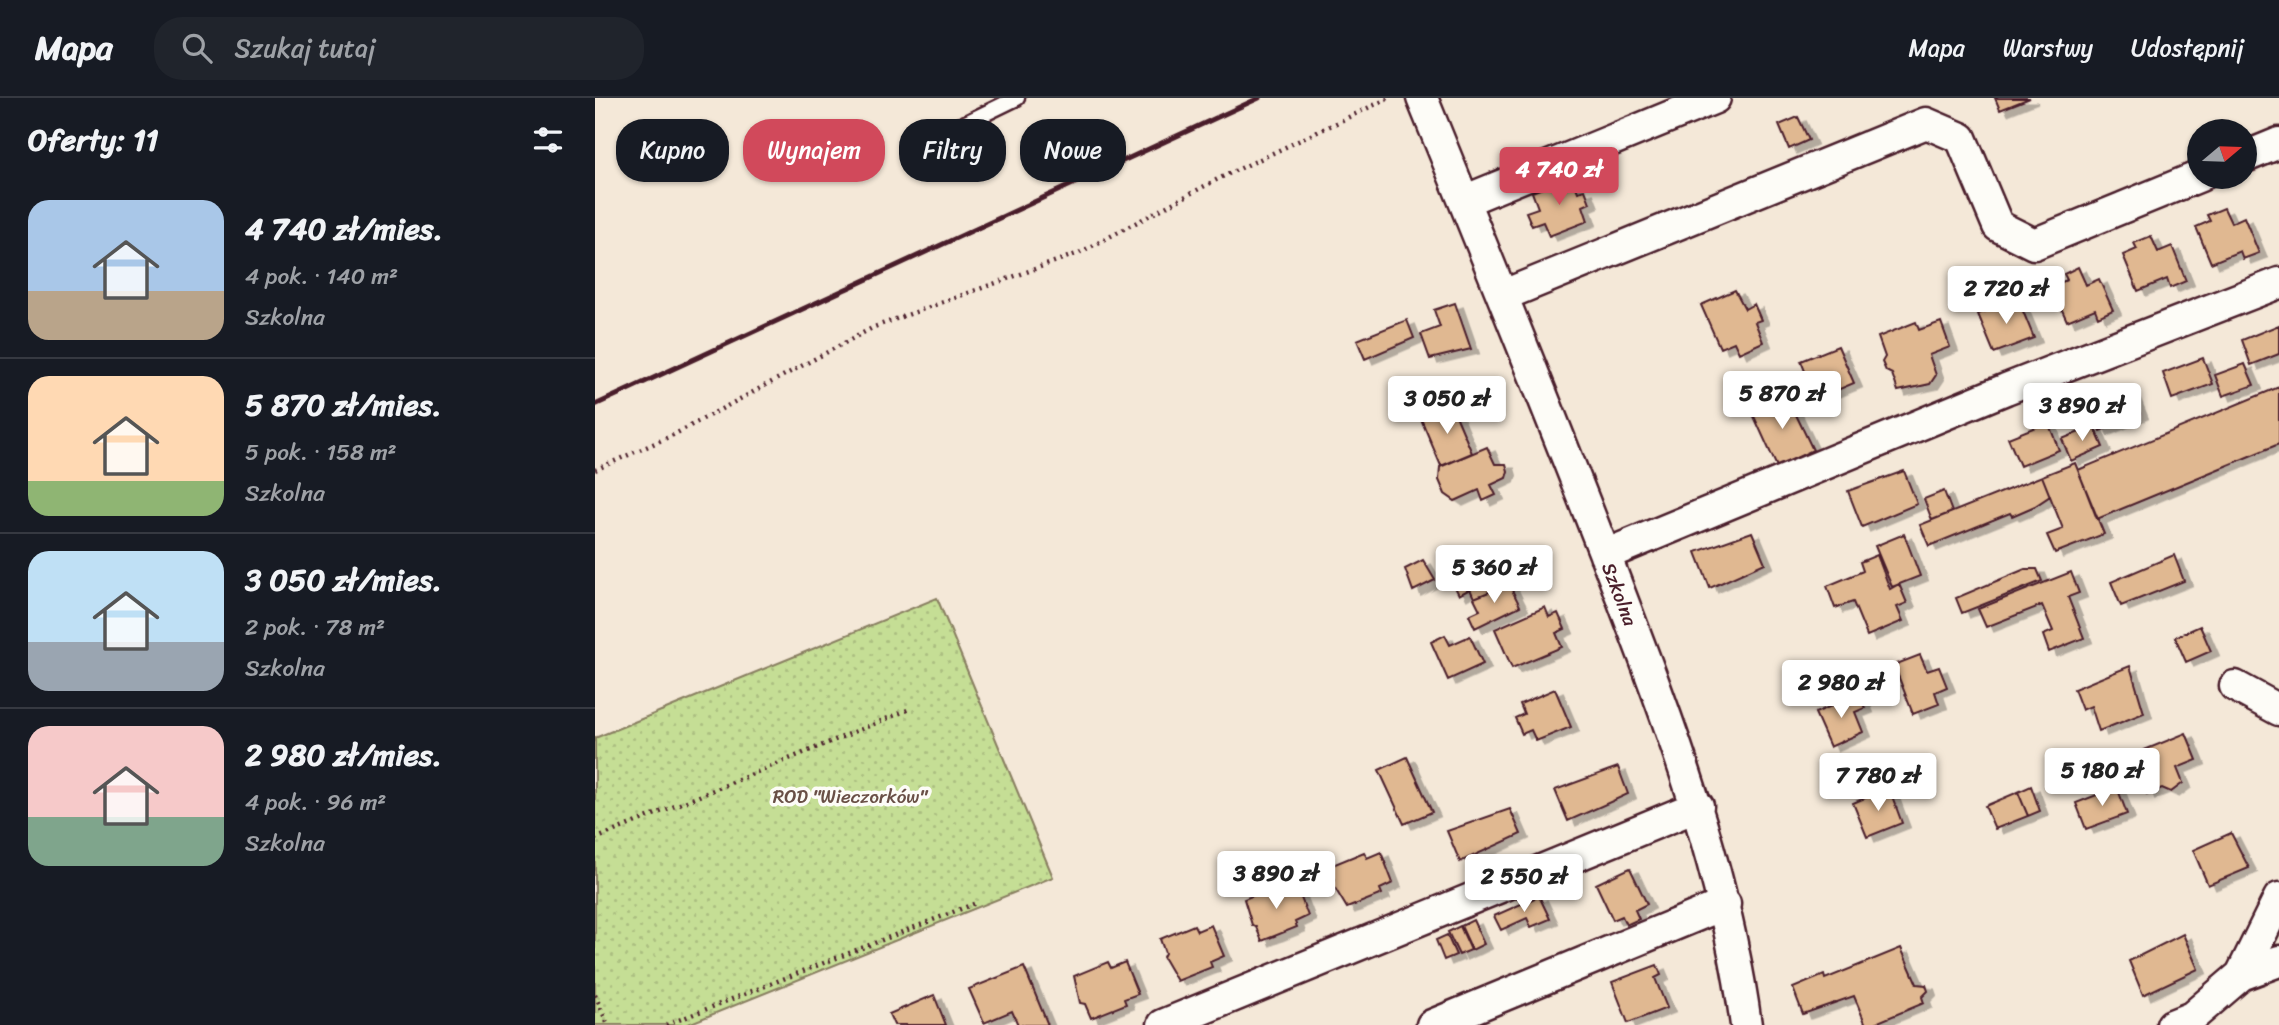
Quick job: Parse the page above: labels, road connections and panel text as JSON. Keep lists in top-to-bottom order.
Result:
{
  "streets": {
    "street": ["Szkolna"]
  },
  "parks": ["ROD \"Wieczorków\""],
  "north": "right",
  "page": {
    "header": "Mapa",
    "search": "Szukaj tutaj",
    "nav": ["Mapa", "Warstwy", "Udostępnij"],
    "heading": "Oferty: 11",
    "chip": [
      "Kupno",
      "Wynajem",
      "Filtry",
      "Nowe"
    ],
    "price": [
      "4 740 zł",
      "2 720 zł",
      "5 870 zł",
      "3 050 zł",
      "3 890 zł",
      "5 360 zł",
      "2 980 zł",
      "5 180 zł",
      "7 780 zł",
      "3 890 zł",
      "2 550 zł"
    ],
    "list": [
      {
        "name": "4 740 zł/mies.",
        "note": "4 pok. · 140 m² · Szkolna"
      },
      {
        "name": "5 870 zł/mies.",
        "note": "5 pok. · 158 m² · Szkolna"
      },
      {
        "name": "3 050 zł/mies.",
        "note": "2 pok. · 78 m² · Szkolna"
      },
      {
        "name": "2 980 zł/mies.",
        "note": "4 pok. · 96 m² · Szkolna"
      }
    ]
  }
}
